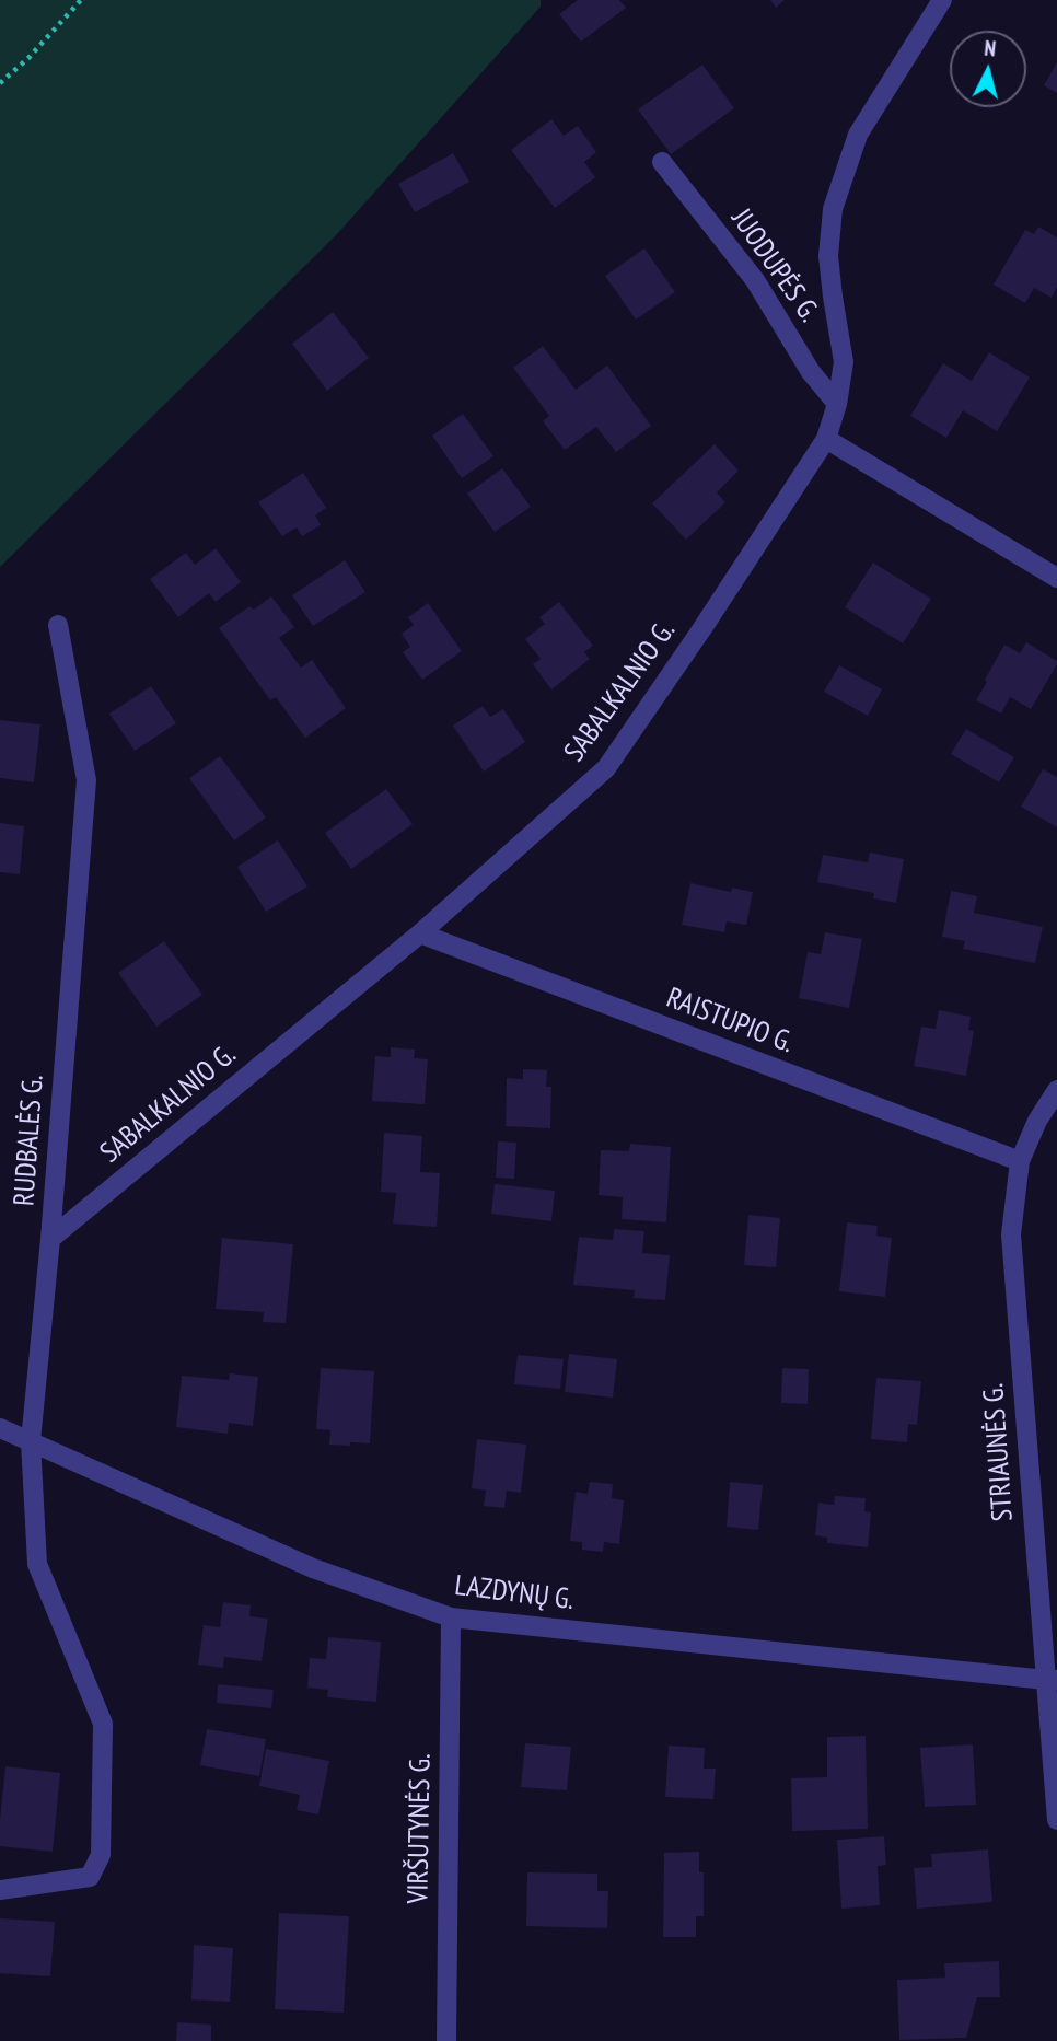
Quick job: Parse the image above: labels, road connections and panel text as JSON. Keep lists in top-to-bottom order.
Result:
{
  "streets": {
    "street": [
      "JUODUPĖS G.",
      "SABALKALNIO G.",
      "RAISTUPIO G.",
      "RUDBALĖS G.",
      "STRIAUNĖS G.",
      "LAZDYNŲ G.",
      "VIRŠUTYNĖS G."
    ]
  },
  "crossings": [
    ["JUODUPĖS G.", "SABALKALNIO G."],
    ["SABALKALNIO G.", "RAISTUPIO G."],
    ["SABALKALNIO G.", "RUDBALĖS G."],
    ["RAISTUPIO G.", "STRIAUNĖS G."],
    ["RUDBALĖS G.", "LAZDYNŲ G."],
    ["STRIAUNĖS G.", "LAZDYNŲ G."],
    ["LAZDYNŲ G.", "VIRŠUTYNĖS G."]
  ],
  "north": "top"
}
